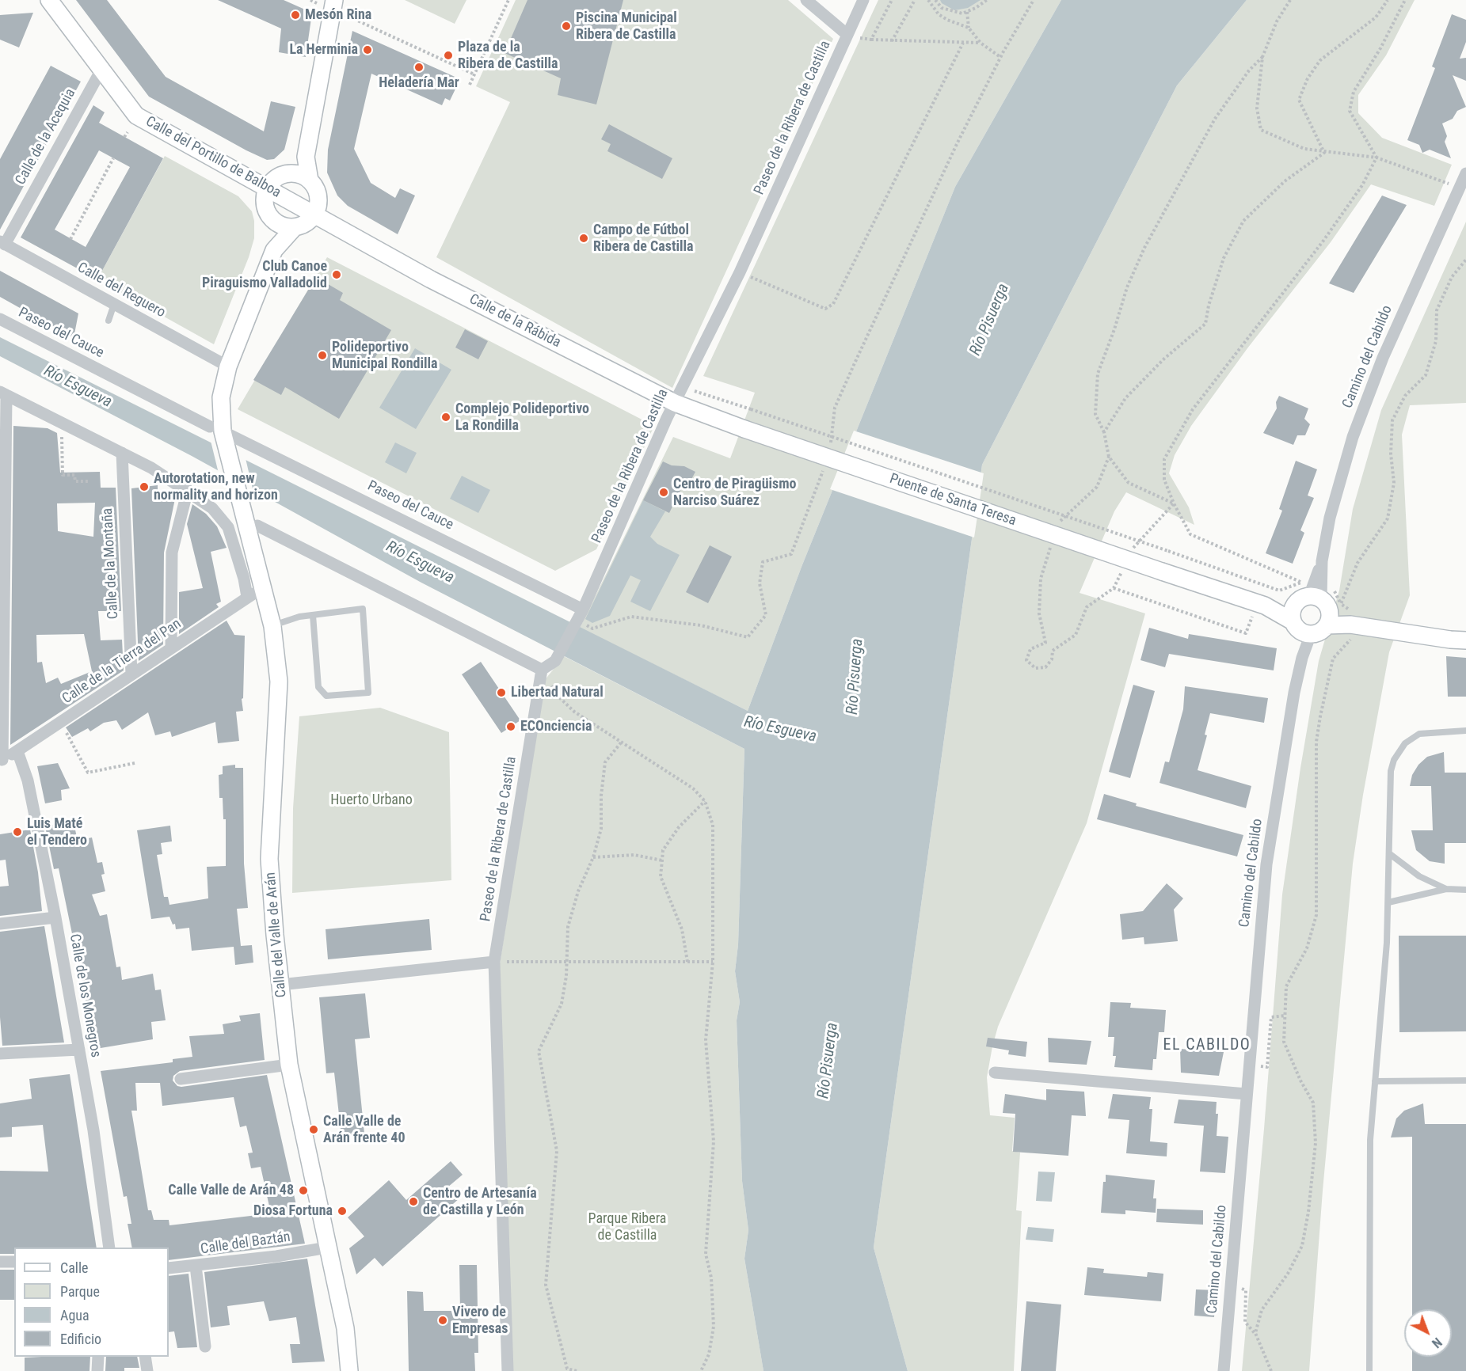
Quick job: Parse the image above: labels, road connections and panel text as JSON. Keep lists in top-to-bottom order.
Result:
{
  "streets": {
    "street": [
      "Paseo de la Ribera de Castilla",
      "Calle de la Acequia",
      "Calle del Portillo de Balboa",
      "Calle del Reguero",
      "Calle de la Rábida",
      "Paseo del Cauce",
      "Camino del Cabildo",
      "Puente de Santa Teresa",
      "Calle de la Montaña",
      "Calle de la Tierra del Pan",
      "Calle del Valle de Arán",
      "Calle de los Monegros",
      "Calle del Baztán"
    ]
  },
  "crossings": [
    ["Paseo de la Ribera de Castilla", "Calle de la Rábida"],
    ["Paseo de la Ribera de Castilla", "Paseo del Cauce"],
    ["Calle de la Acequia", "Calle del Portillo de Balboa"],
    ["Calle de la Acequia", "Calle del Reguero"],
    ["Calle del Portillo de Balboa", "Calle de la Rábida"],
    ["Calle del Reguero", "Calle del Valle de Arán"],
    ["Calle de la Rábida", "Puente de Santa Teresa"],
    ["Paseo del Cauce", "Calle del Valle de Arán"],
    ["Camino del Cabildo", "Puente de Santa Teresa"],
    ["Calle de la Montaña", "Calle de la Tierra del Pan"],
    ["Calle de la Tierra del Pan", "Calle del Valle de Arán"],
    ["Calle de la Tierra del Pan", "Calle de los Monegros"],
    ["Calle del Valle de Arán", "Calle del Baztán"]
  ],
  "districts": ["EL CABILDO"],
  "water": ["Río Pisuerga", "Río Esgueva"],
  "parks": ["Huerto Urbano", "Parque Ribera de Castilla"],
  "places": [
    "Mesón Rina",
    "Piscina Municipal Ribera de Castilla",
    "La Herminia",
    "Plaza de la Ribera de Castilla",
    "Heladería Mar",
    "Campo de Fútbol Ribera de Castilla",
    "Club Canoe Piraguismo Valladolid",
    "Polideportivo Municipal Rondilla",
    "Complejo Polideportivo La Rondilla",
    "Autorotation, new normality and horizon",
    "Centro de Piragüismo Narciso Suárez",
    "Libertad Natural",
    "ECOnciencia",
    "Luis Maté el Tendero",
    "Calle Valle de Arán frente 40",
    "Calle Valle de Arán 48",
    "Centro de Artesanía de Castilla y León",
    "Diosa Fortuna",
    "Vivero de Empresas"
  ],
  "legend": [
    "Calle",
    "Parque",
    "Agua",
    "Edificio"
  ],
  "north": "bottom right"
}
